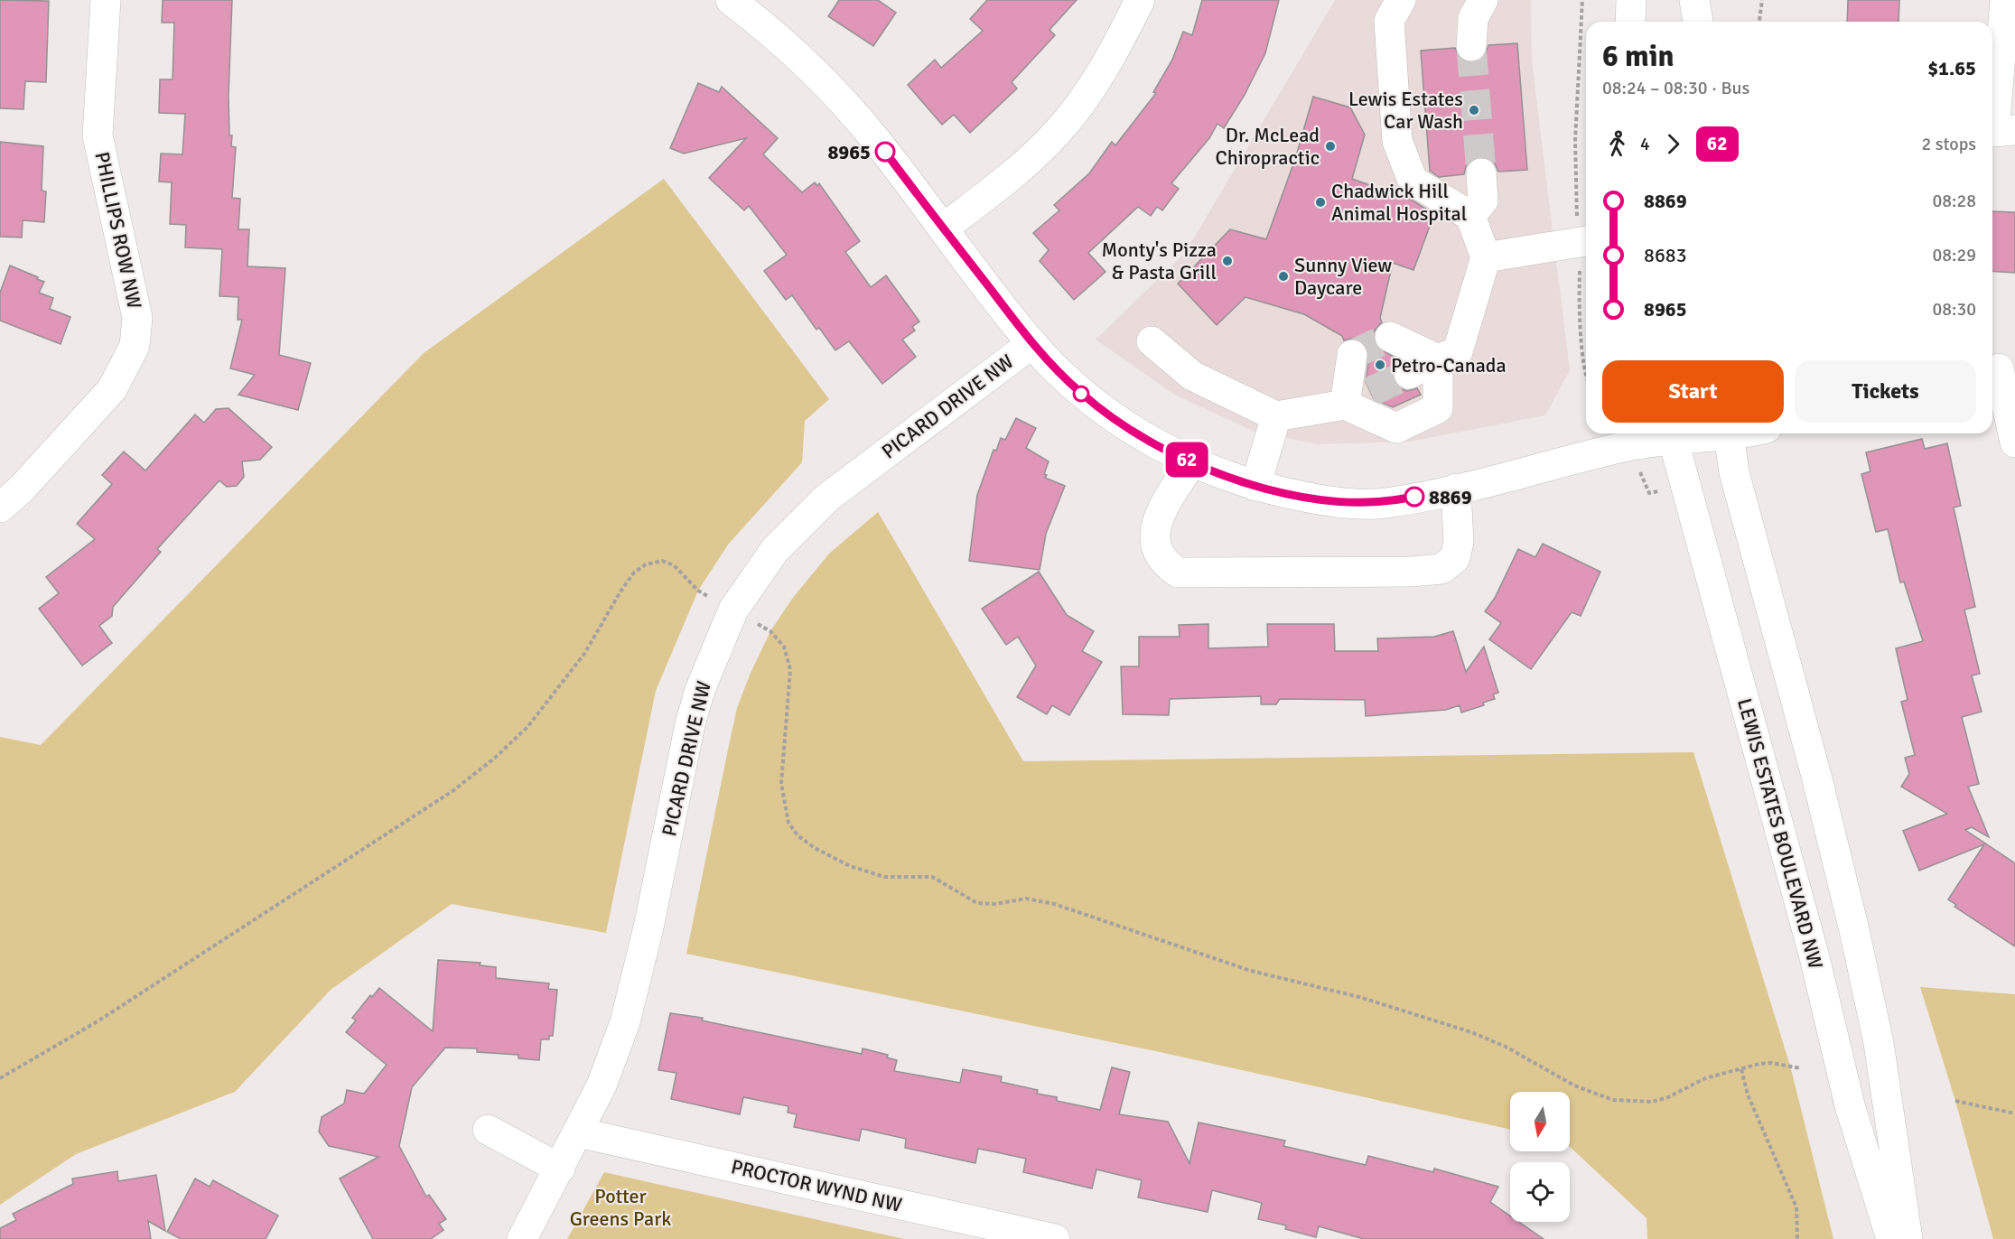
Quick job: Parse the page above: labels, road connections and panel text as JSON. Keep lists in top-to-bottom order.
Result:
{
  "streets": {
    "street": [
      "PHILLIPS ROW NW",
      "PICARD DRIVE NW",
      "LEWIS ESTATES BOULEVARD NW",
      "PROCTOR WYND NW"
    ]
  },
  "crossings": [
    ["PICARD DRIVE NW", "PROCTOR WYND NW"]
  ],
  "parks": ["Potter Greens Park"],
  "places": [
    "Lewis Estates Car Wash",
    "Dr. McLead Chiropractic",
    "8965",
    "Chadwick Hill Animal Hospital",
    "Monty's Pizza & Pasta Grill",
    "Sunny View Daycare",
    "Petro-Canada",
    "8869"
  ],
  "lines": ["bus line 62"],
  "north": "bottom",
  "page": {
    "on_map": "62",
    "heading": ["6 min", "08:24 – 08:30 · Bus", "$1.65"],
    "legs": ["4", "62", "2 stops"],
    "list": [
      {
        "name": "8869",
        "value": "08:28"
      },
      {
        "name": "8683",
        "value": "08:29"
      },
      {
        "name": "8965",
        "value": "08:30"
      }
    ],
    "buttons": ["Start", "Tickets"]
  }
}
